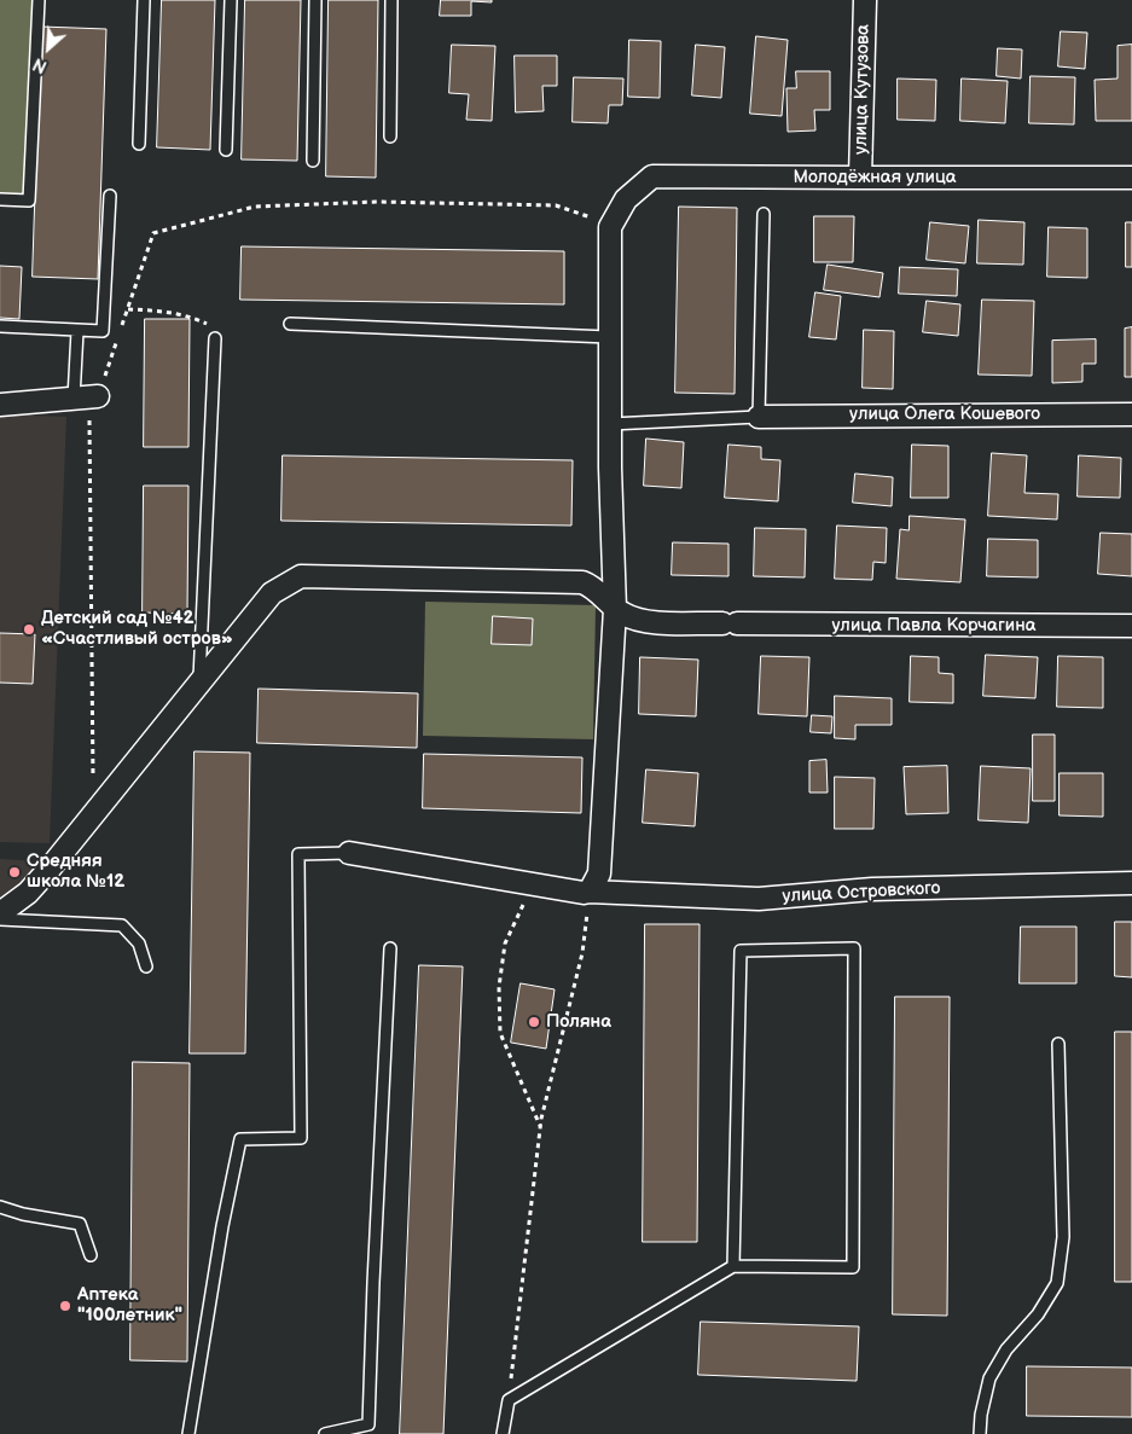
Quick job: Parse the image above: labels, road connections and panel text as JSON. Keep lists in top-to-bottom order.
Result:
{
  "streets": {
    "street": [
      "улица Кутузова",
      "Молодёжная улица",
      "улица Олега Кошевого",
      "улица Павла Корчагина",
      "улица Островского"
    ]
  },
  "crossings": [
    ["улица Кутузова", "Молодёжная улица"]
  ],
  "places": [
    "Детский сад №42 «Счастливый остров»",
    "Средняя школа №12",
    "Поляна",
    "Аптека \"100летник\""
  ],
  "north": "bottom left"
}
